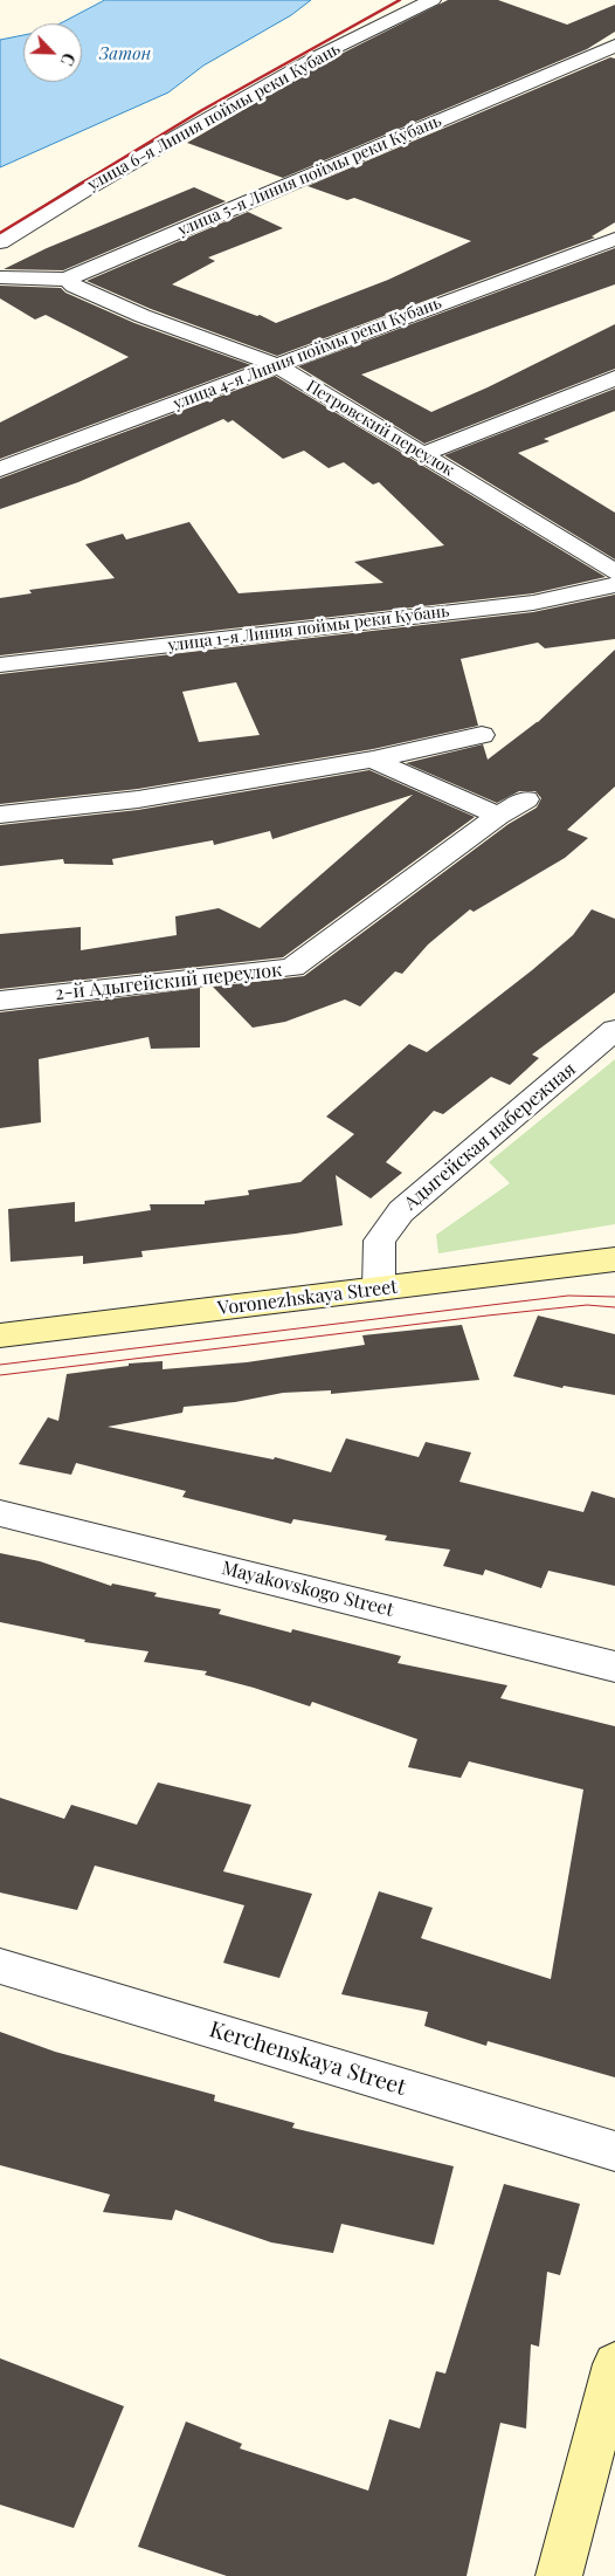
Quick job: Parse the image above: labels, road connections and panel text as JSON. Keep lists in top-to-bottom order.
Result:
{
  "streets": {
    "street": [
      "улица 6-я Линия поймы реки Кубань",
      "улица 5-я Линия поймы реки Кубань",
      "улица 4-я Линия поймы реки Кубань",
      "Петровский переулок",
      "улица 1-я Линия поймы реки Кубань",
      "2-й Адыгейский переулок",
      "Адыгейская набережная",
      "Voronezhskaya Street",
      "Mayakovskogo Street",
      "Kerchenskaya Street"
    ]
  },
  "crossings": [
    ["улица 5-я Линия поймы реки Кубань", "Петровский переулок"],
    ["улица 4-я Линия поймы реки Кубань", "Петровский переулок"],
    ["Адыгейская набережная", "Voronezhskaya Street"]
  ],
  "water": ["Затон"],
  "north": "bottom right"
}
